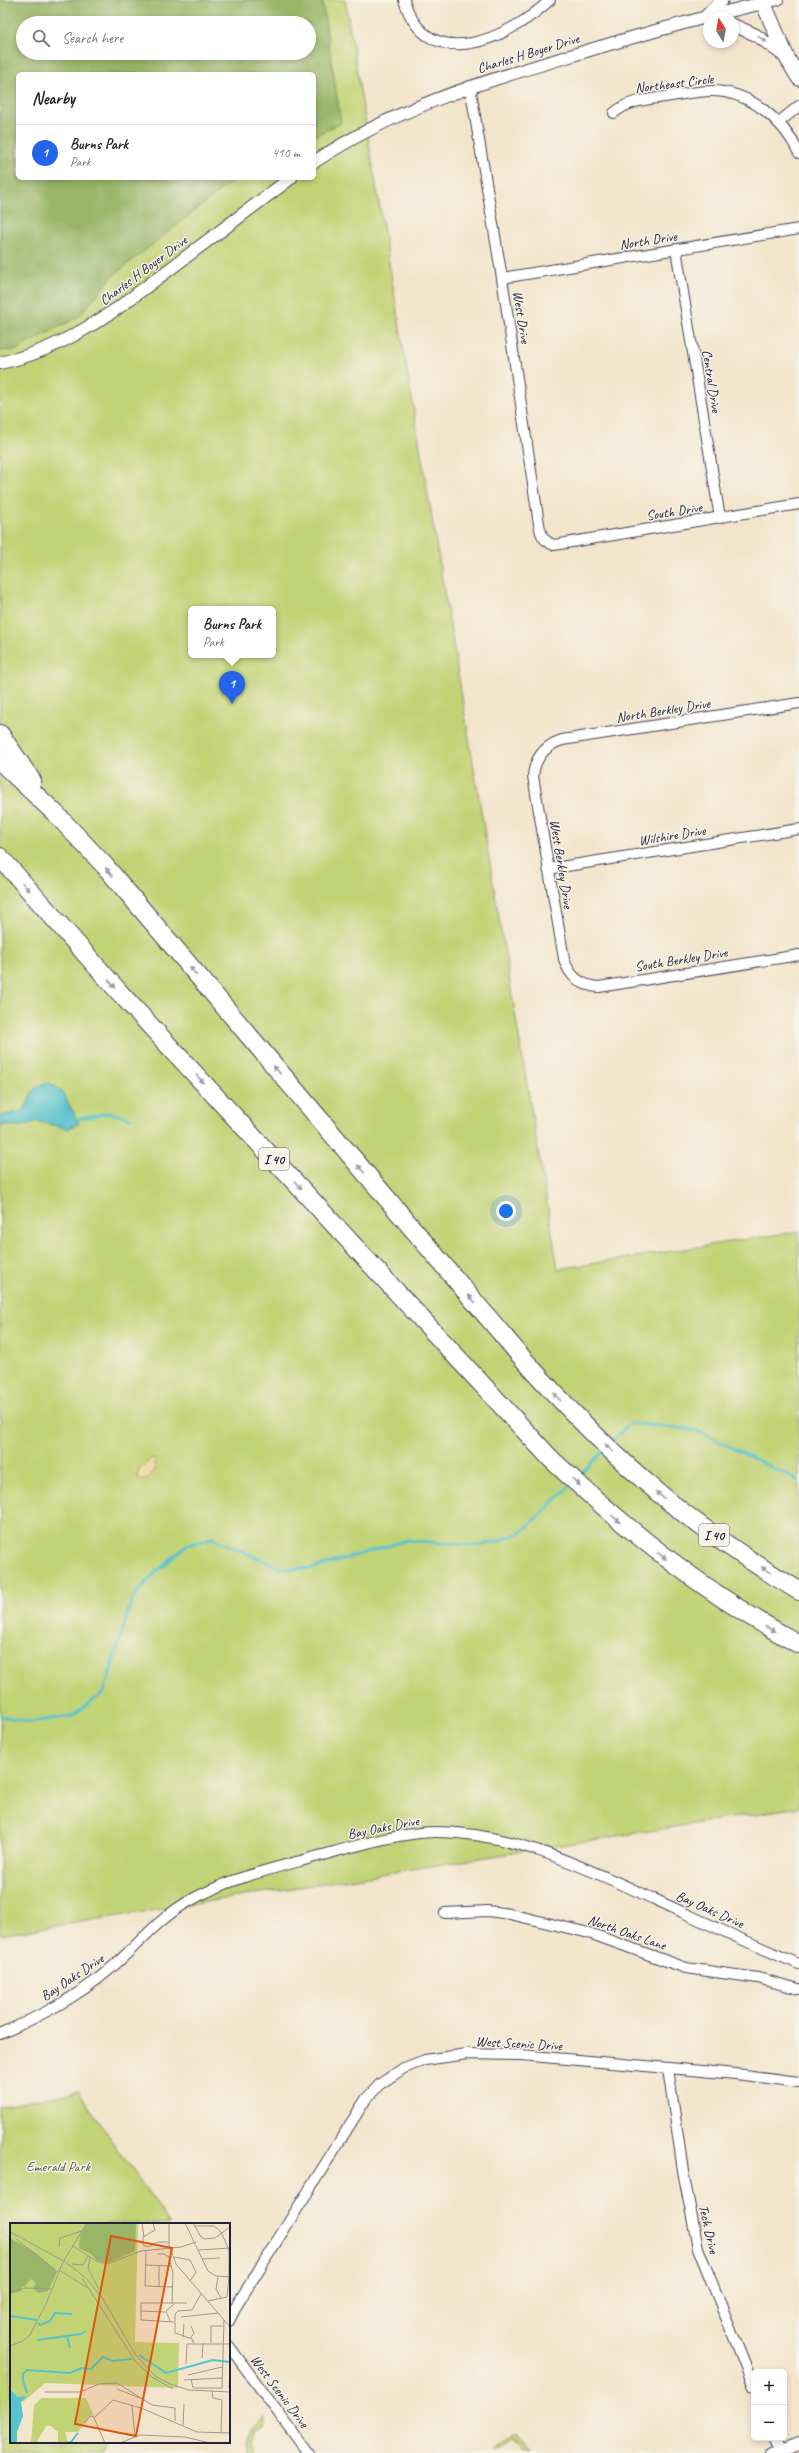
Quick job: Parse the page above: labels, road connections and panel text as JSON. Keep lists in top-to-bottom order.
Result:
{
  "streets": {
    "highway": ["I 40"],
    "street": [
      "Charles H Boyer Drive",
      "Northeast Circle",
      "North Drive",
      "West Drive",
      "Central Drive",
      "South Drive",
      "North Berkley Drive",
      "Wilshire Drive",
      "West Berkley Drive",
      "South Berkley Drive",
      "Bay Oaks Drive",
      "North Oaks Lane",
      "West Scenic Drive",
      "Tech Drive"
    ]
  },
  "crossings": [
    ["Charles H Boyer Drive", "West Drive"],
    ["North Drive", "West Drive"],
    ["North Drive", "Central Drive"],
    ["West Drive", "South Drive"],
    ["Central Drive", "South Drive"],
    ["North Berkley Drive", "West Berkley Drive"],
    ["Wilshire Drive", "West Berkley Drive"],
    ["West Berkley Drive", "South Berkley Drive"],
    ["West Scenic Drive", "Tech Drive"]
  ],
  "parks": ["Emerald Park"],
  "north": "top",
  "page": {
    "search": "Search here",
    "heading": "Nearby",
    "list": [
      {
        "mark": "1",
        "name": "Burns Park",
        "note": "Park",
        "value": "410 m"
      }
    ],
    "popup": ["Burns Park", "Park"],
    "pins": "1",
    "map_buttons": ["+", "−"]
  }
}
